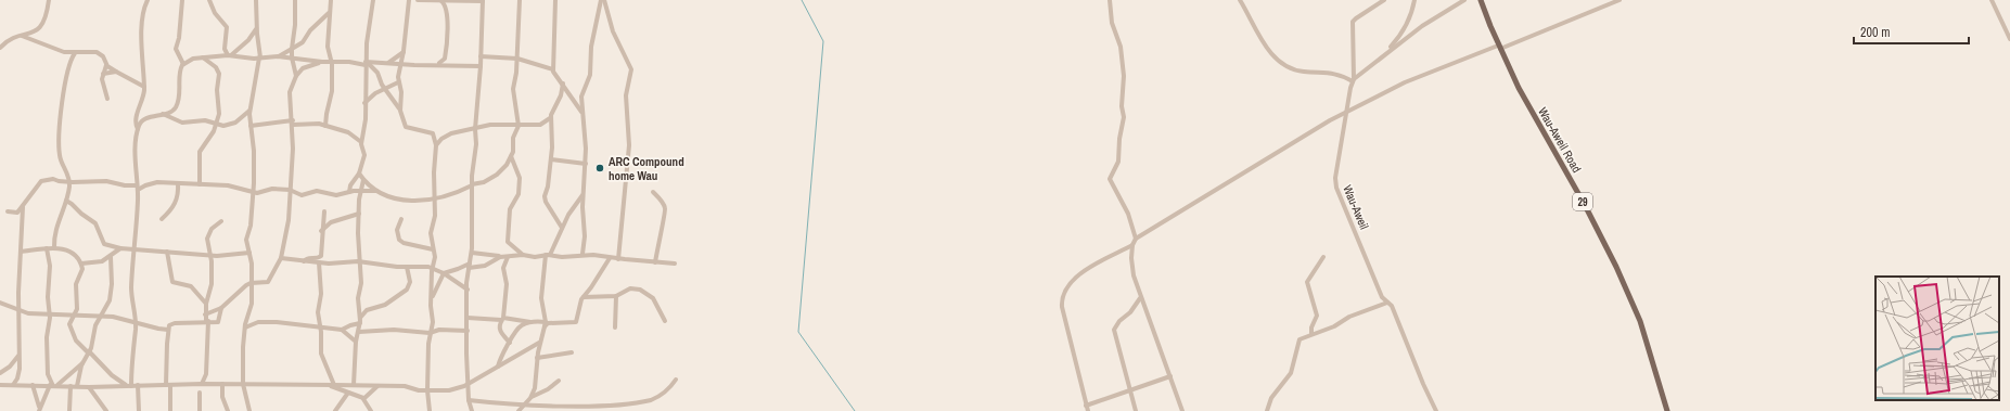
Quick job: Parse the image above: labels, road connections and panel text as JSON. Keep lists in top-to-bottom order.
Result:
{
  "streets": {
    "main road": ["Wau-Aweil Road", "29"],
    "street": ["Wau-Aweil"]
  },
  "places": ["ARC Compound home Wau"],
  "scale_bar": "200 m"
}
